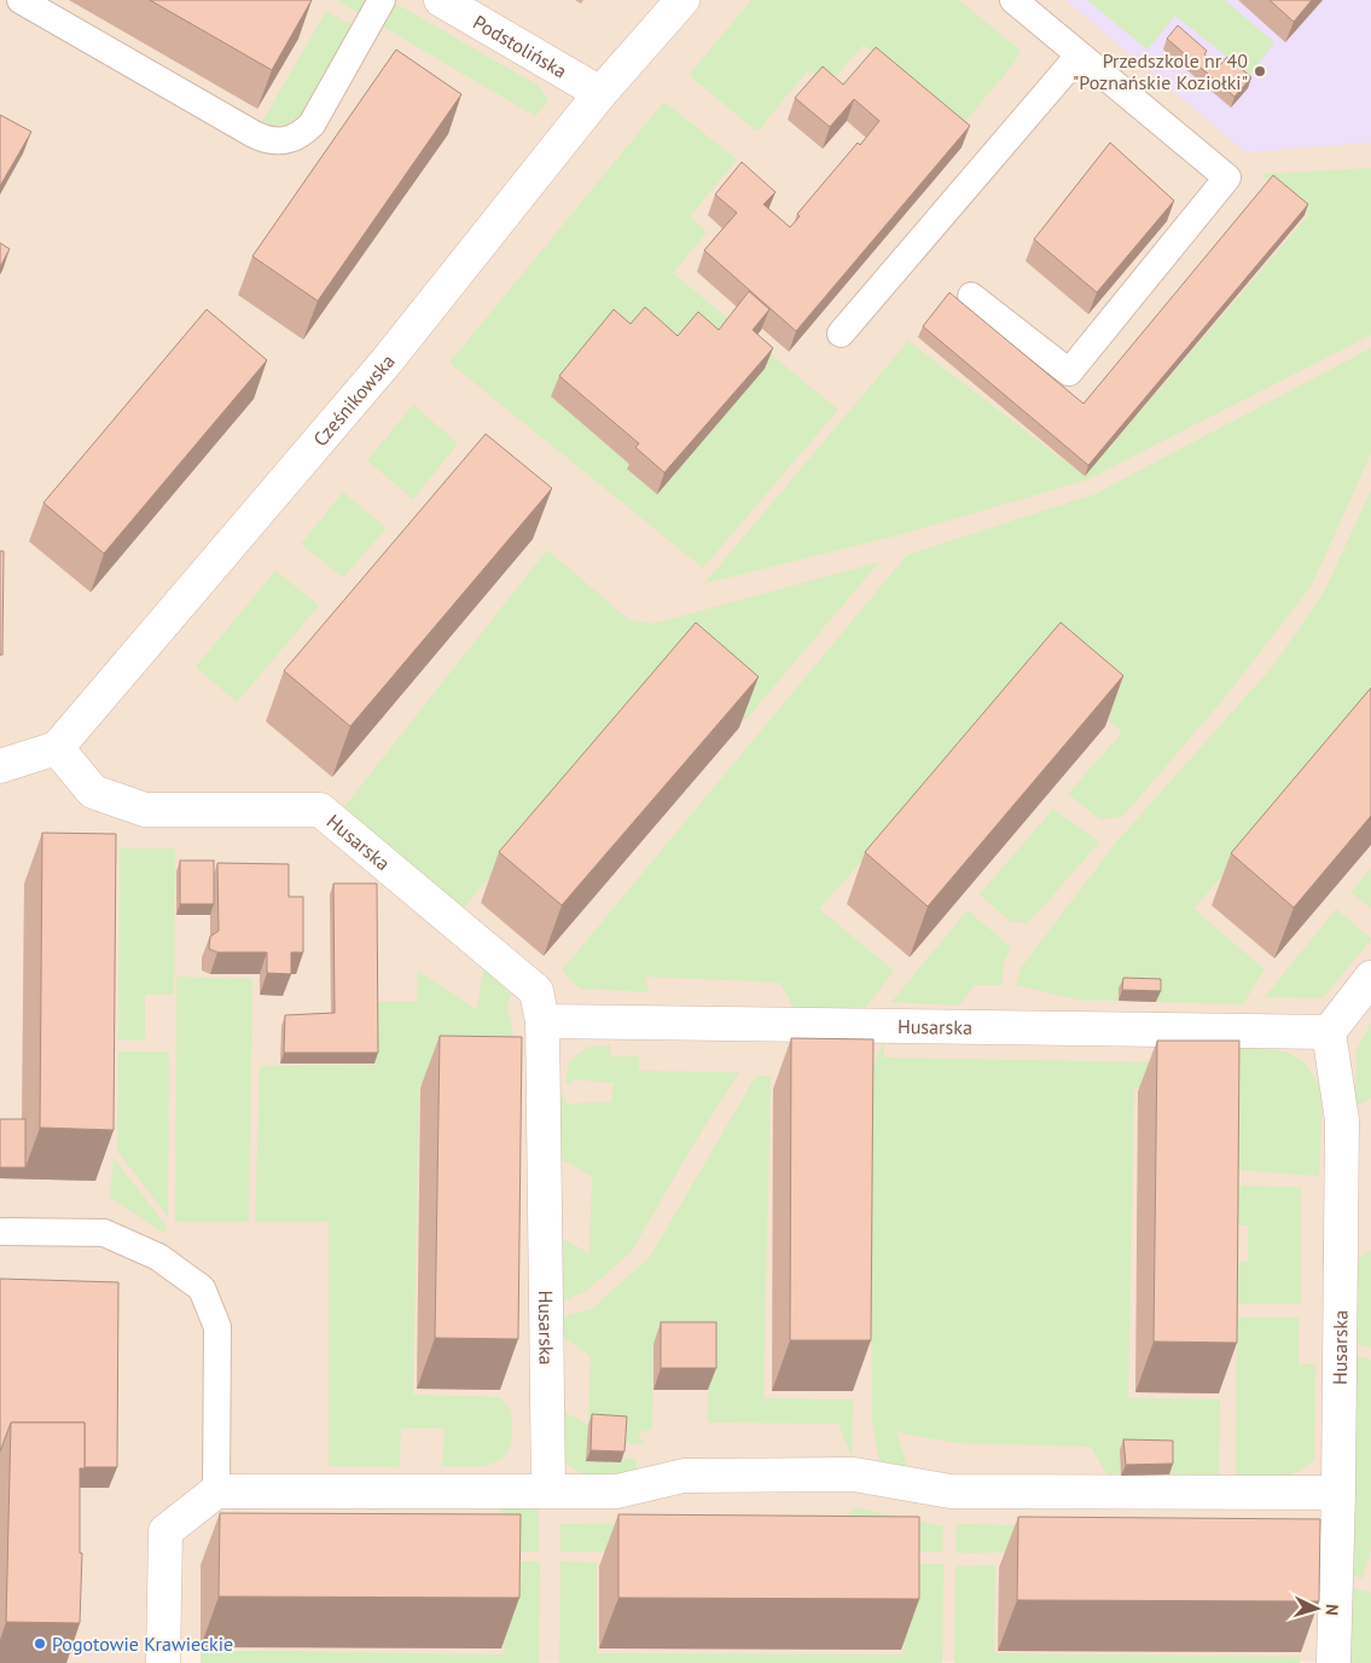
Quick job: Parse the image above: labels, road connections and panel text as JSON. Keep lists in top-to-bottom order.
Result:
{
  "streets": {
    "street": ["Podstolińska", "Cześnikowska", "Husarska"]
  },
  "crossings": [
    ["Podstolińska", "Cześnikowska"],
    ["Cześnikowska", "Husarska"]
  ],
  "places": ["Przedszkole nr 40 \"Poznańskie Koziołki\"", "Pogotowie Krawieckie"],
  "north": "right"
}
